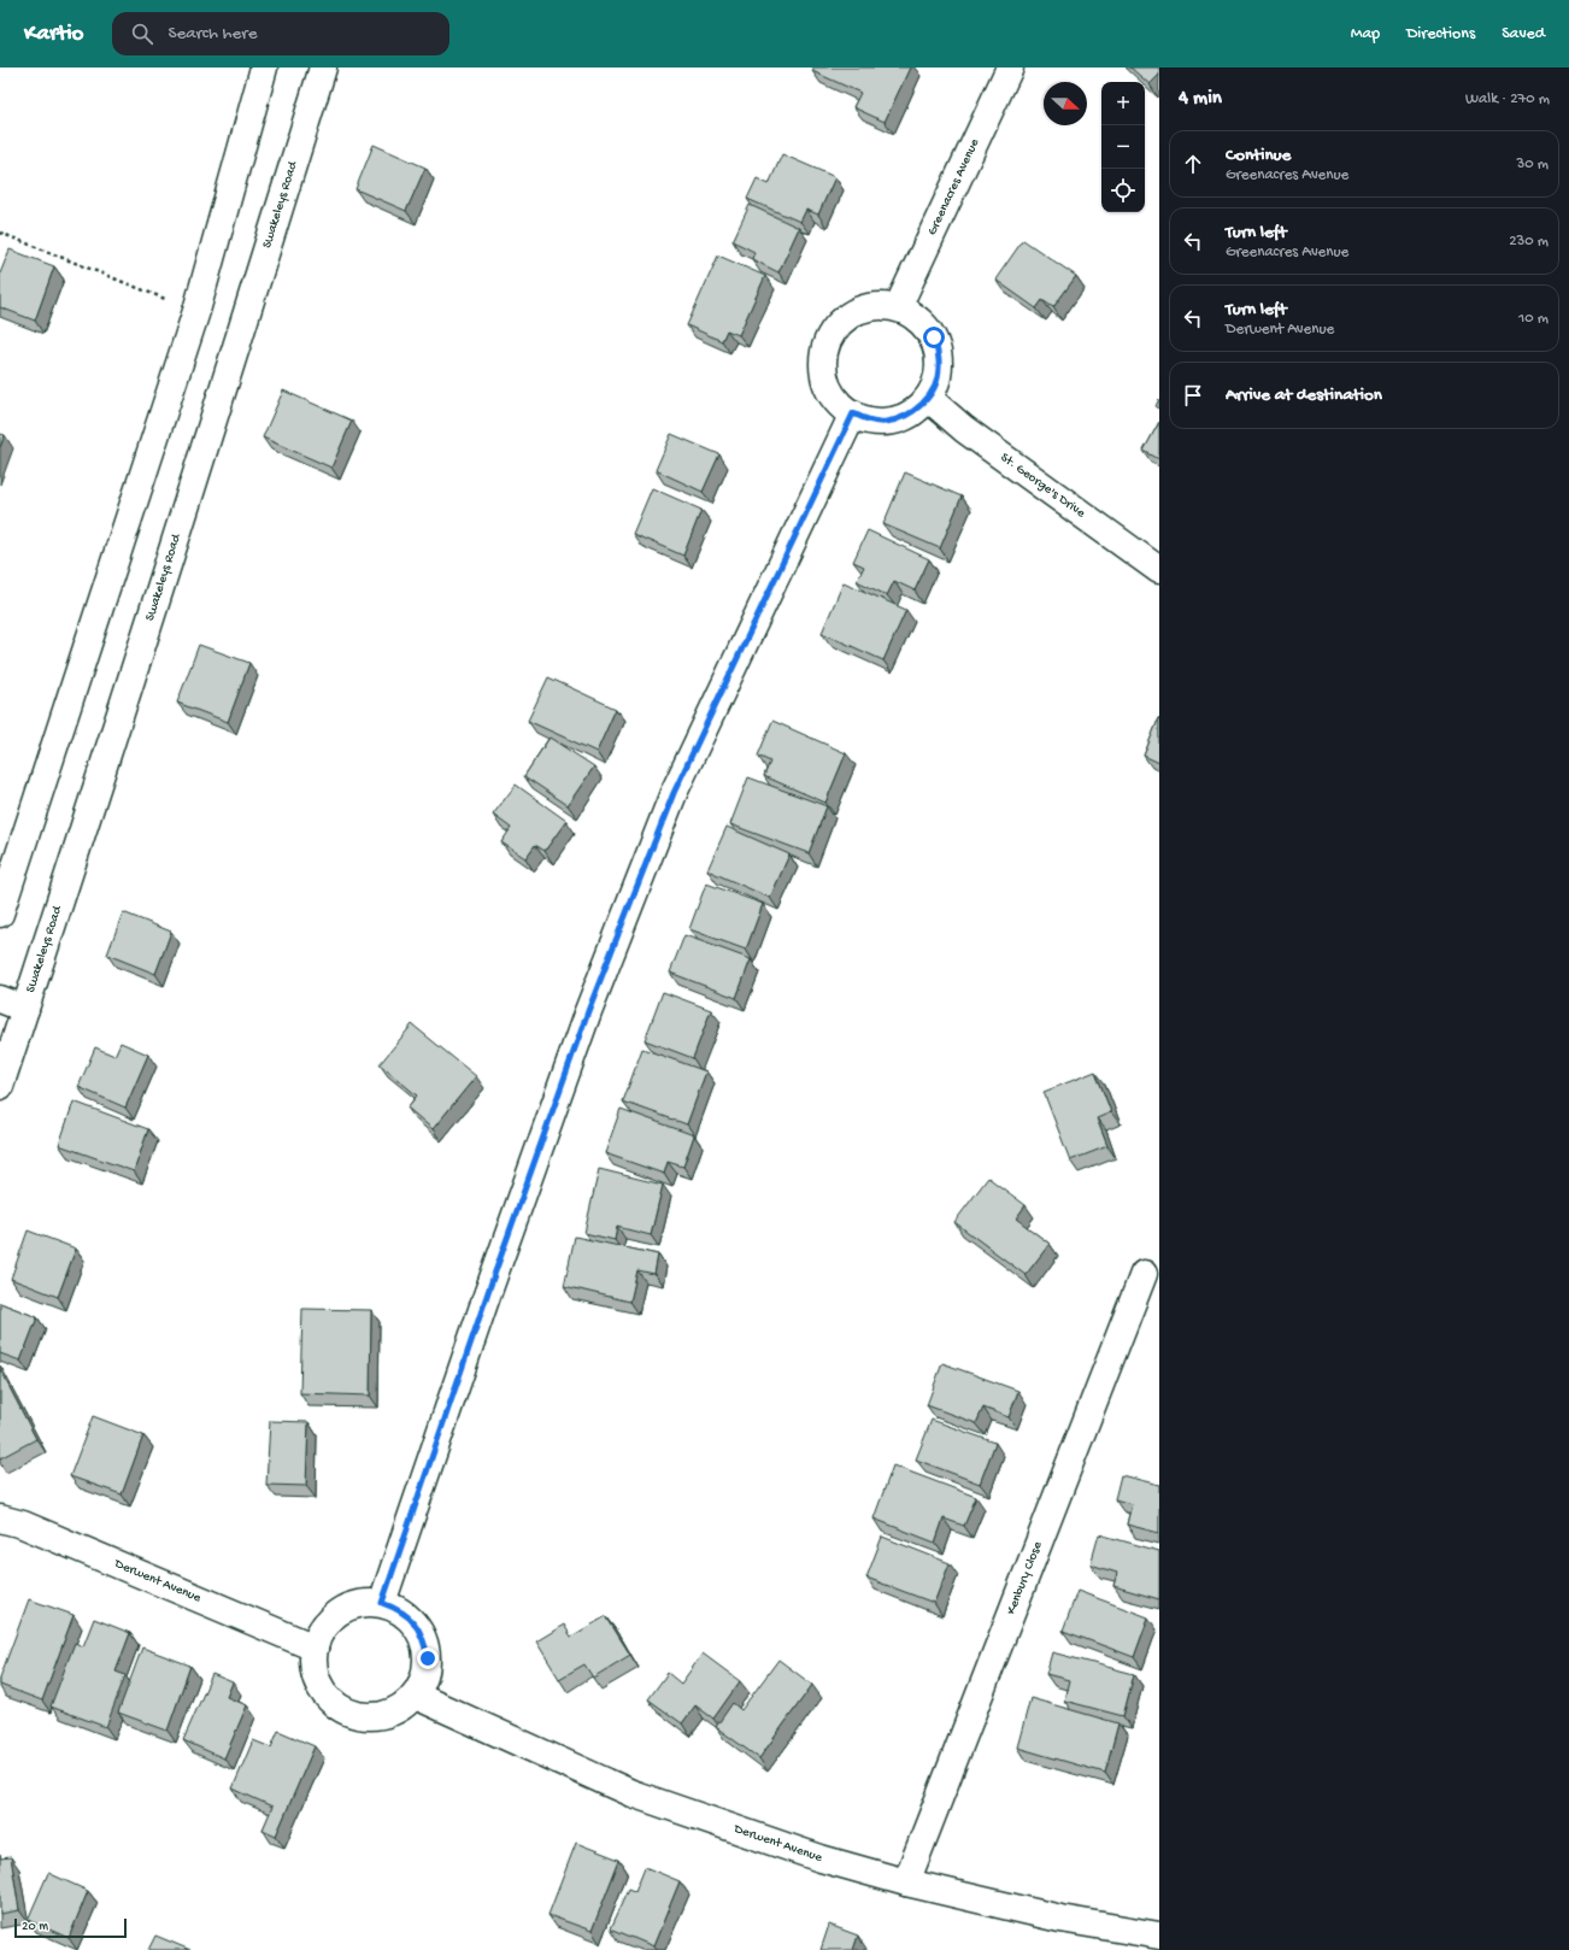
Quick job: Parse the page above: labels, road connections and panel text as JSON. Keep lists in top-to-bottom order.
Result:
{
  "streets": {
    "street": [
      "Greenacres Avenue",
      "Swakeleys Road",
      "St. George's Drive",
      "Kenbury Close",
      "Derwent Avenue"
    ]
  },
  "crossings": [
    ["Greenacres Avenue", "St. George's Drive"],
    ["Kenbury Close", "Derwent Avenue"]
  ],
  "scale_bar": "20 m",
  "north": "right",
  "page": {
    "header": "Kartio",
    "search": "Search here",
    "nav": ["Map", "Directions", "Saved"],
    "heading": ["4 min", "Walk · 270 m"],
    "map_buttons": ["+", "−"],
    "list": [
      ["Continue", "Greenacres Avenue", "30 m"],
      ["Turn left", "Greenacres Avenue", "230 m"],
      ["Turn left", "Derwent Avenue", "10 m"],
      "Arrive at destination"
    ],
    "scale": "20 m"
  }
}
